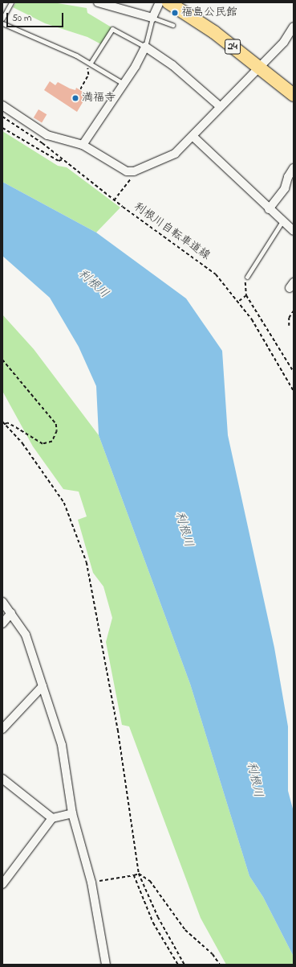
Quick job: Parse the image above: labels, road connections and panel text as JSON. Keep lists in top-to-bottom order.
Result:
{
  "streets": {
    "main road": ["24"],
    "path": ["利根川自転車道線"]
  },
  "water": ["利根川"],
  "places": ["福島公民館", "満福寺"],
  "scale_bar": "50 m"
}
